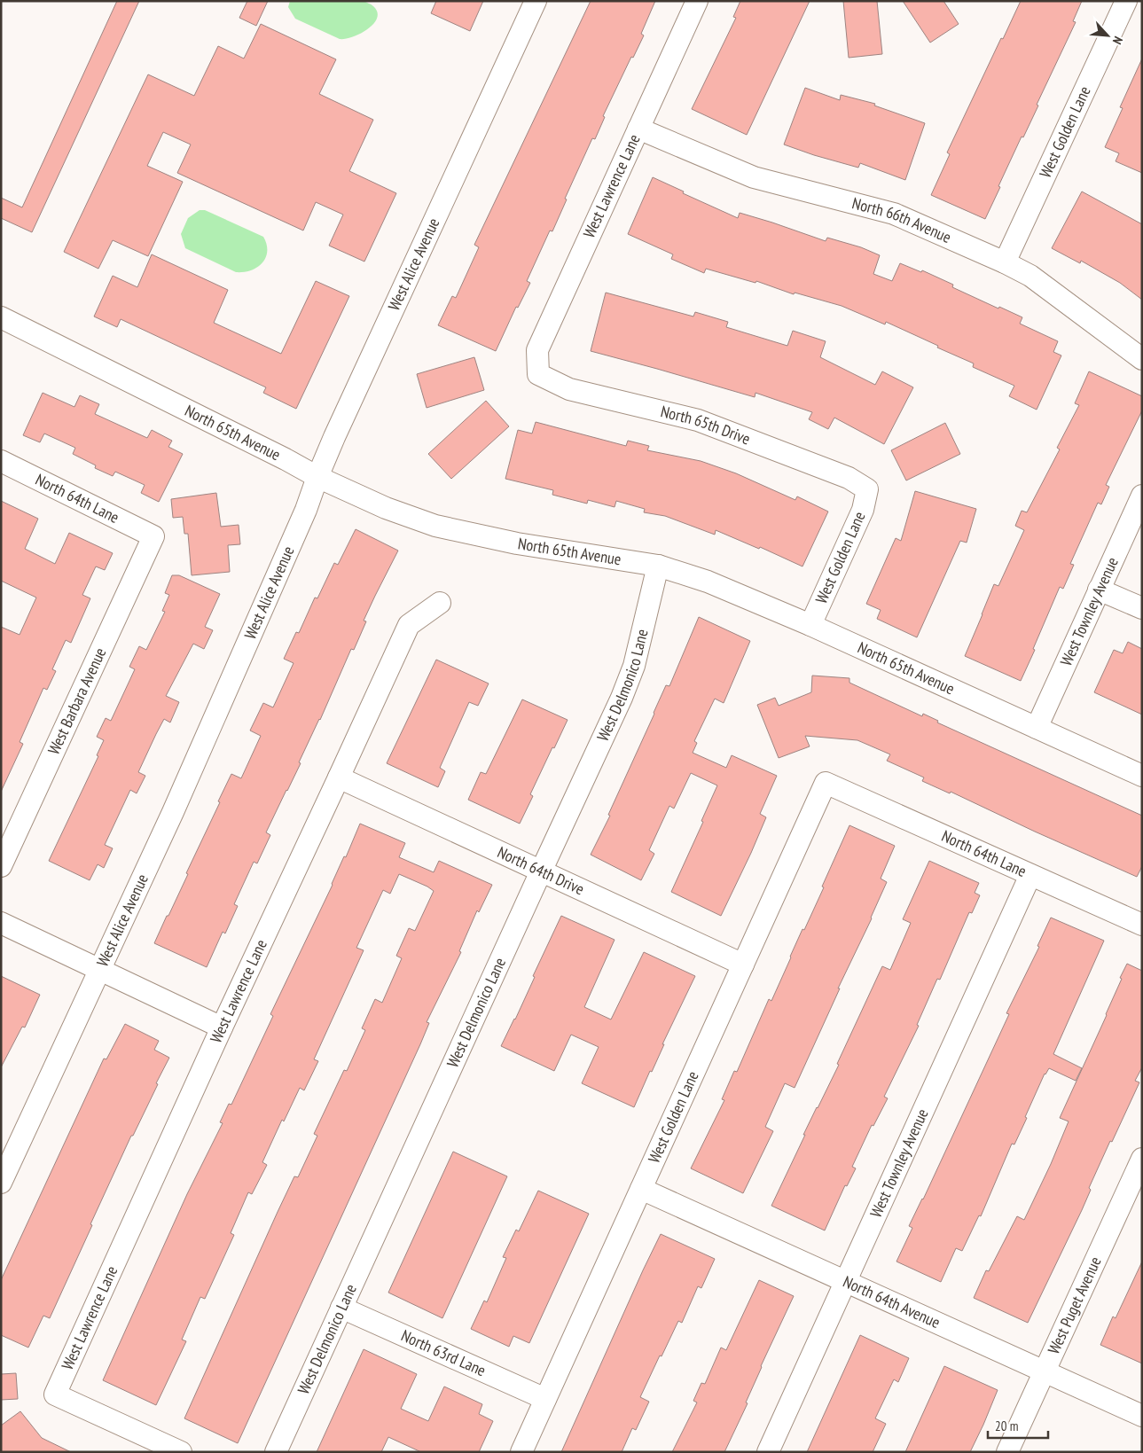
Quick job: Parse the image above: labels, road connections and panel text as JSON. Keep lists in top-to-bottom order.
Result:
{
  "streets": {
    "street": [
      "West Golden Lane",
      "West Lawrence Lane",
      "North 66th Avenue",
      "West Alice Avenue",
      "North 65th Drive",
      "North 65th Avenue",
      "North 64th Lane",
      "West Townley Avenue",
      "West Delmonico Lane",
      "West Barbara Avenue",
      "North 64th Drive",
      "North 64th Avenue",
      "West Puget Avenue",
      "North 63rd Lane"
    ]
  },
  "crossings": [
    ["West Golden Lane", "North 66th Avenue"],
    ["West Golden Lane", "North 65th Drive"],
    ["West Golden Lane", "North 65th Avenue"],
    ["West Golden Lane", "North 64th Lane"],
    ["West Golden Lane", "North 64th Drive"],
    ["West Golden Lane", "North 64th Avenue"],
    ["West Golden Lane", "North 63rd Lane"],
    ["West Lawrence Lane", "North 66th Avenue"],
    ["West Lawrence Lane", "North 65th Drive"],
    ["West Lawrence Lane", "North 64th Drive"],
    ["West Alice Avenue", "North 65th Avenue"],
    ["North 65th Avenue", "West Townley Avenue"],
    ["North 65th Avenue", "West Delmonico Lane"],
    ["North 64th Lane", "West Townley Avenue"],
    ["North 64th Lane", "West Barbara Avenue"],
    ["West Townley Avenue", "North 64th Avenue"],
    ["West Delmonico Lane", "North 64th Drive"],
    ["West Delmonico Lane", "North 63rd Lane"],
    ["North 64th Avenue", "West Puget Avenue"]
  ],
  "scale_bar": "20 m",
  "north": "bottom right"
}
